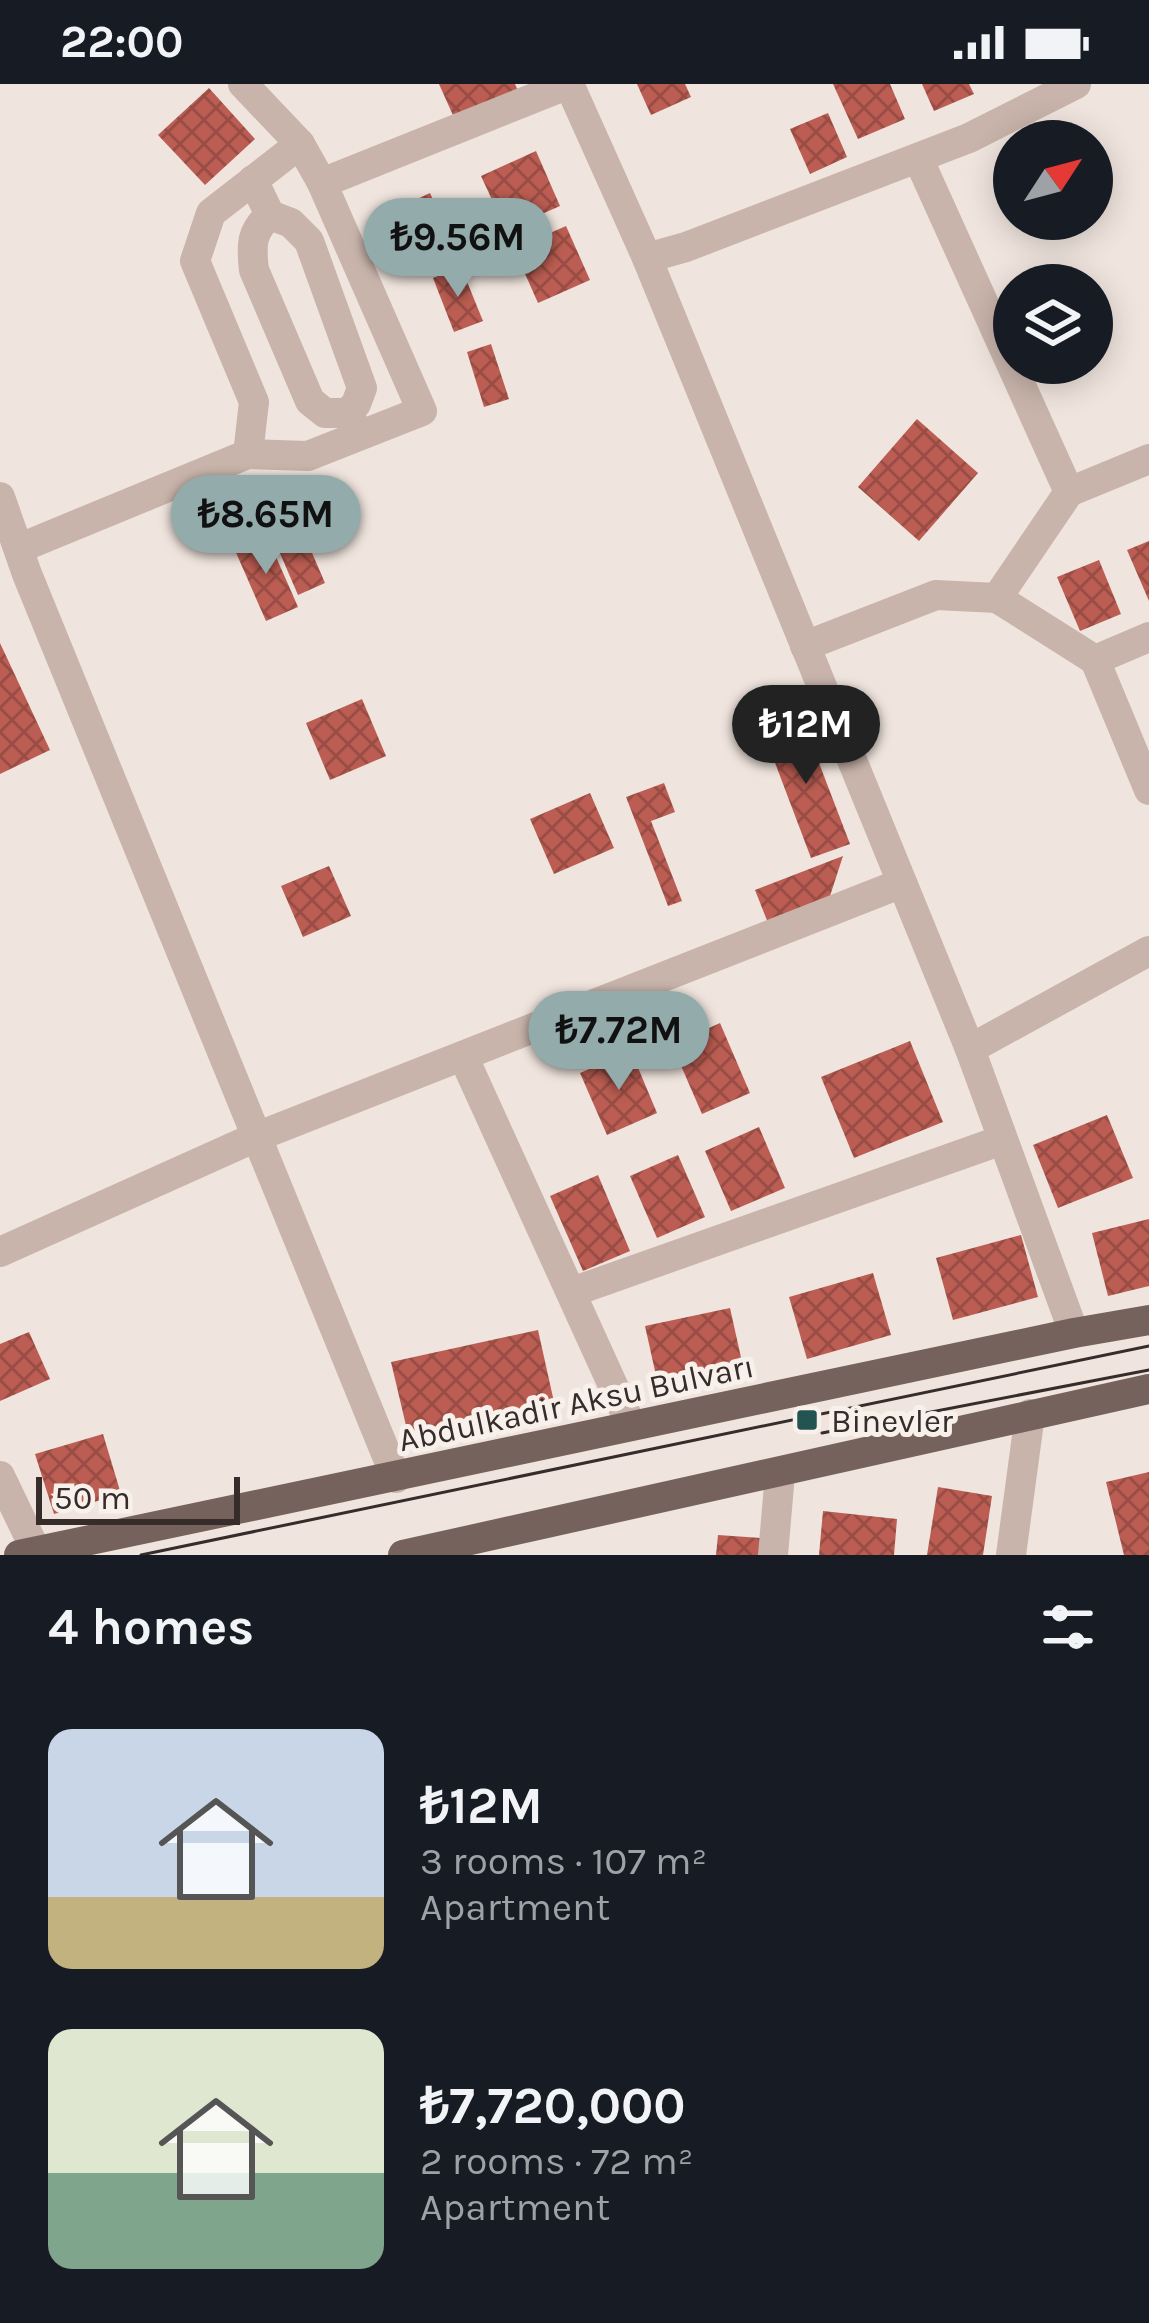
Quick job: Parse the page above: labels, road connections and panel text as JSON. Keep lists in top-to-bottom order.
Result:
{
  "streets": {
    "main road": ["Abdulkadir Aksu Bulvarı"]
  },
  "places": {
    "transit": ["Binevler"]
  },
  "scale_bar": "50 m",
  "north": "top right",
  "page": {
    "status": "22:00",
    "price": [
      "₺9.56M",
      "₺8.65M",
      "₺12M",
      "₺7.72M"
    ],
    "scale": "50 m",
    "heading": "4 homes",
    "list": [
      {
        "name": "₺12M",
        "note": "3 rooms · 107 m² · Apartment"
      },
      {
        "name": "₺7,720,000",
        "note": "2 rooms · 72 m² · Apartment"
      }
    ]
  }
}
